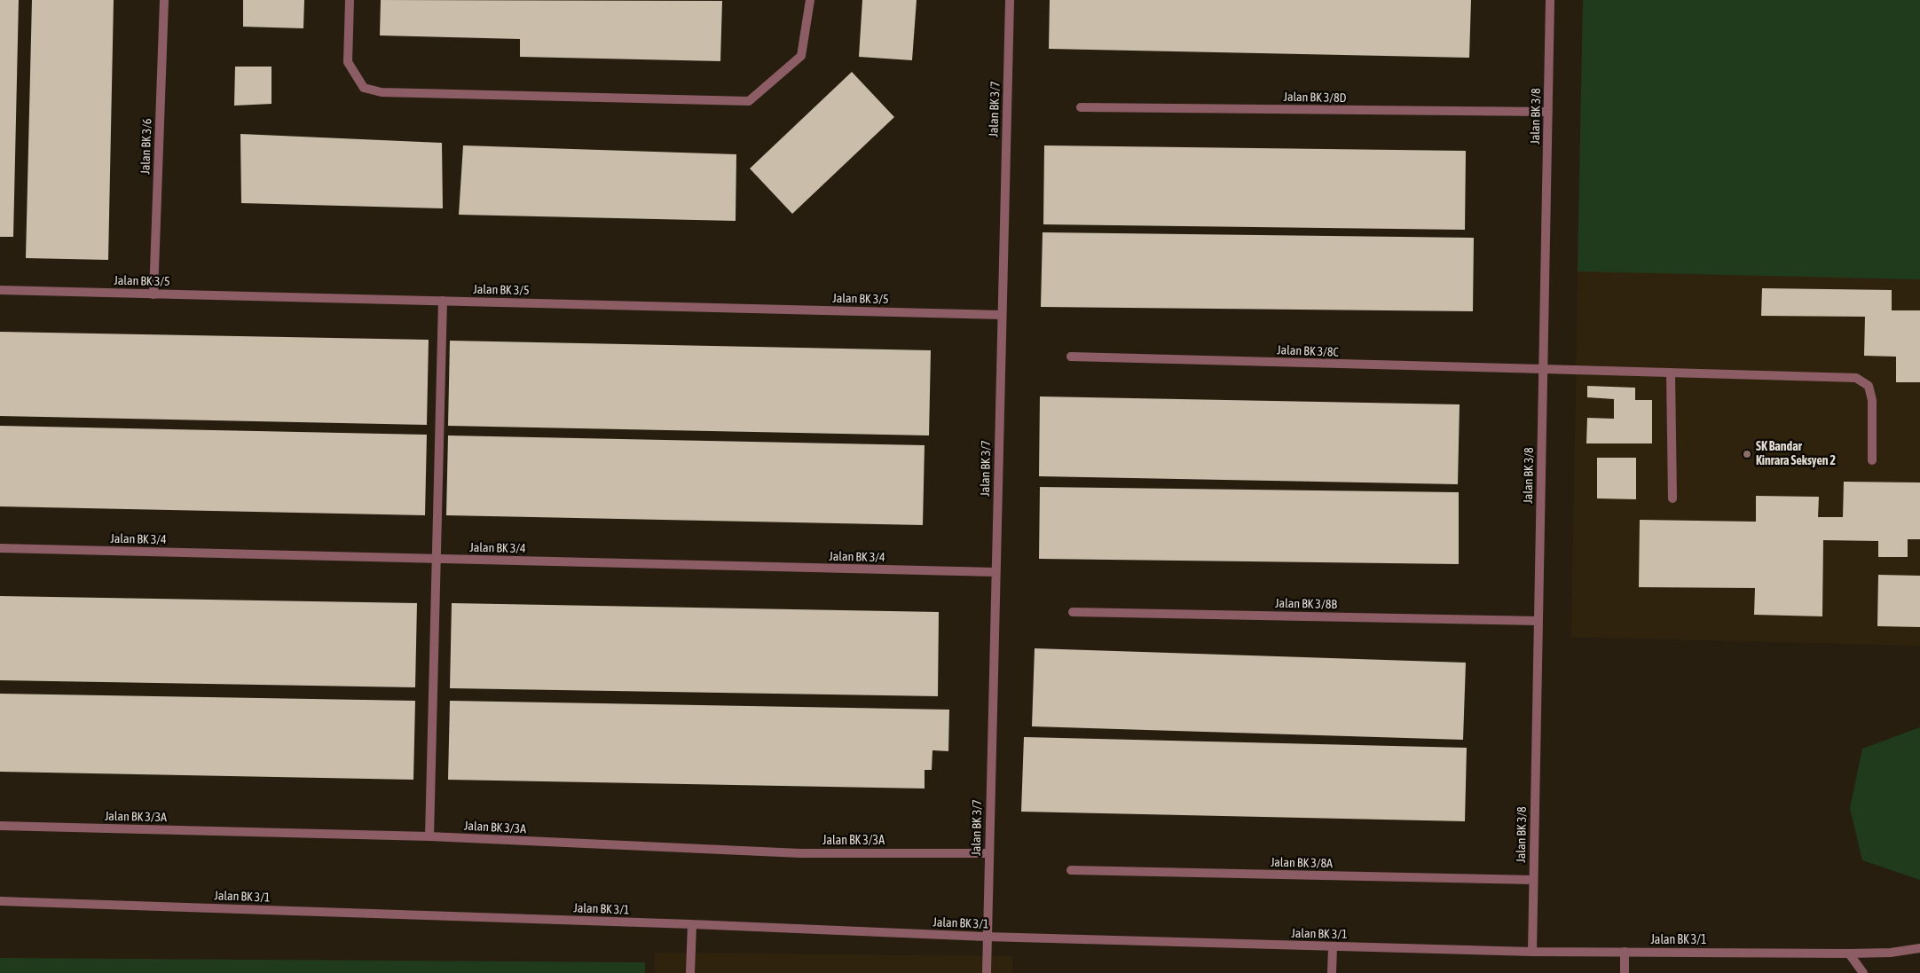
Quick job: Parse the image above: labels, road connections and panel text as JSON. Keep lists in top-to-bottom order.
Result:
{
  "streets": {
    "street": [
      "Jalan BK 3/8D",
      "Jalan BK 3/7",
      "Jalan BK 3/8",
      "Jalan BK 3/6",
      "Jalan BK 3/5",
      "Jalan BK 3/8C",
      "Jalan BK 3/4",
      "Jalan BK 3/8B",
      "Jalan BK 3/3A",
      "Jalan BK 3/8A",
      "Jalan BK 3/1"
    ]
  },
  "crossings": [
    ["Jalan BK 3/8D", "Jalan BK 3/8"],
    ["Jalan BK 3/7", "Jalan BK 3/5"],
    ["Jalan BK 3/7", "Jalan BK 3/4"],
    ["Jalan BK 3/7", "Jalan BK 3/3A"],
    ["Jalan BK 3/7", "Jalan BK 3/1"],
    ["Jalan BK 3/8", "Jalan BK 3/8C"],
    ["Jalan BK 3/8", "Jalan BK 3/8B"],
    ["Jalan BK 3/8", "Jalan BK 3/8A"],
    ["Jalan BK 3/8", "Jalan BK 3/1"],
    ["Jalan BK 3/6", "Jalan BK 3/5"]
  ],
  "places": ["SK Bandar Kinrara Seksyen 2"]
}
